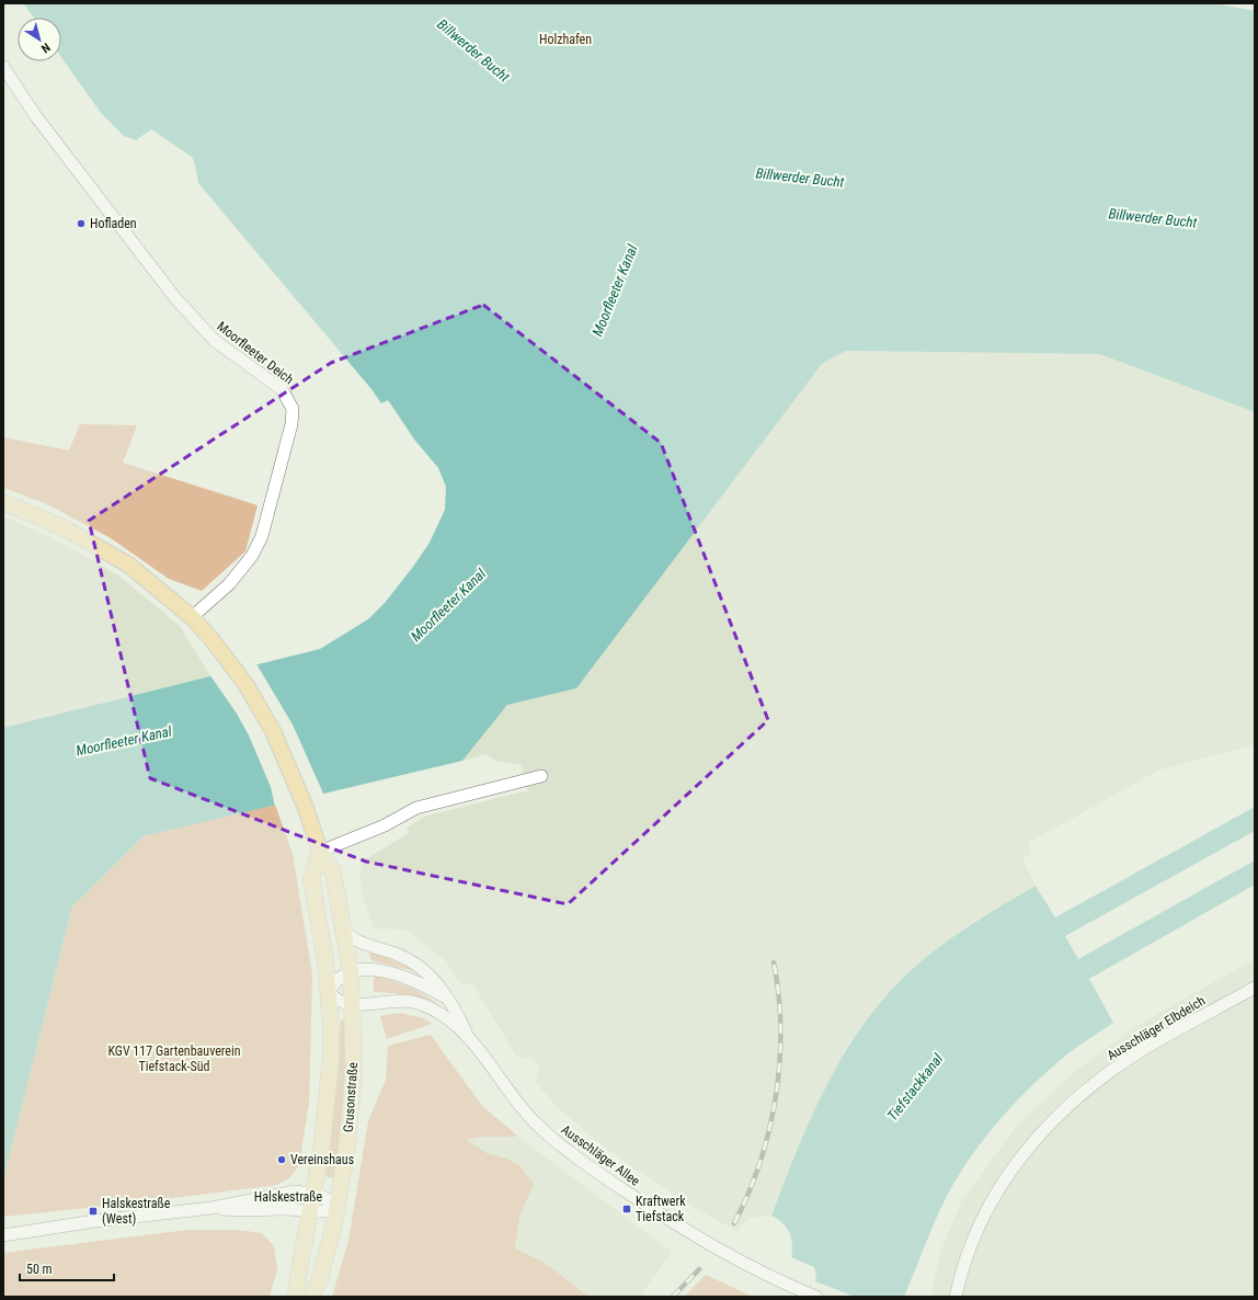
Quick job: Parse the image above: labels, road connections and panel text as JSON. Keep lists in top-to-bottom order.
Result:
{
  "streets": {
    "main road": ["Grusonstraße"],
    "street": [
      "Moorfleeter Deich",
      "Ausschläger Elbdeich",
      "Ausschläger Allee",
      "Halskestraße"
    ]
  },
  "crossings": [
    ["Moorfleeter Deich", "Grusonstraße"],
    ["Grusonstraße", "Ausschläger Allee"],
    ["Grusonstraße", "Halskestraße"]
  ],
  "water": ["Billwerder Bucht", "Moorfleeter Kanal", "Tiefstackkanal"],
  "parks": ["Holzhafen", "KGV 117 Gartenbauverein Tiefstack-Süd"],
  "places": {
    "other": ["Hofladen", "Vereinshaus"],
    "transit": ["Kraftwerk Tiefstack", "Halskestraße (West)"]
  },
  "scale_bar": "50 m",
  "north": "bottom right"
}
